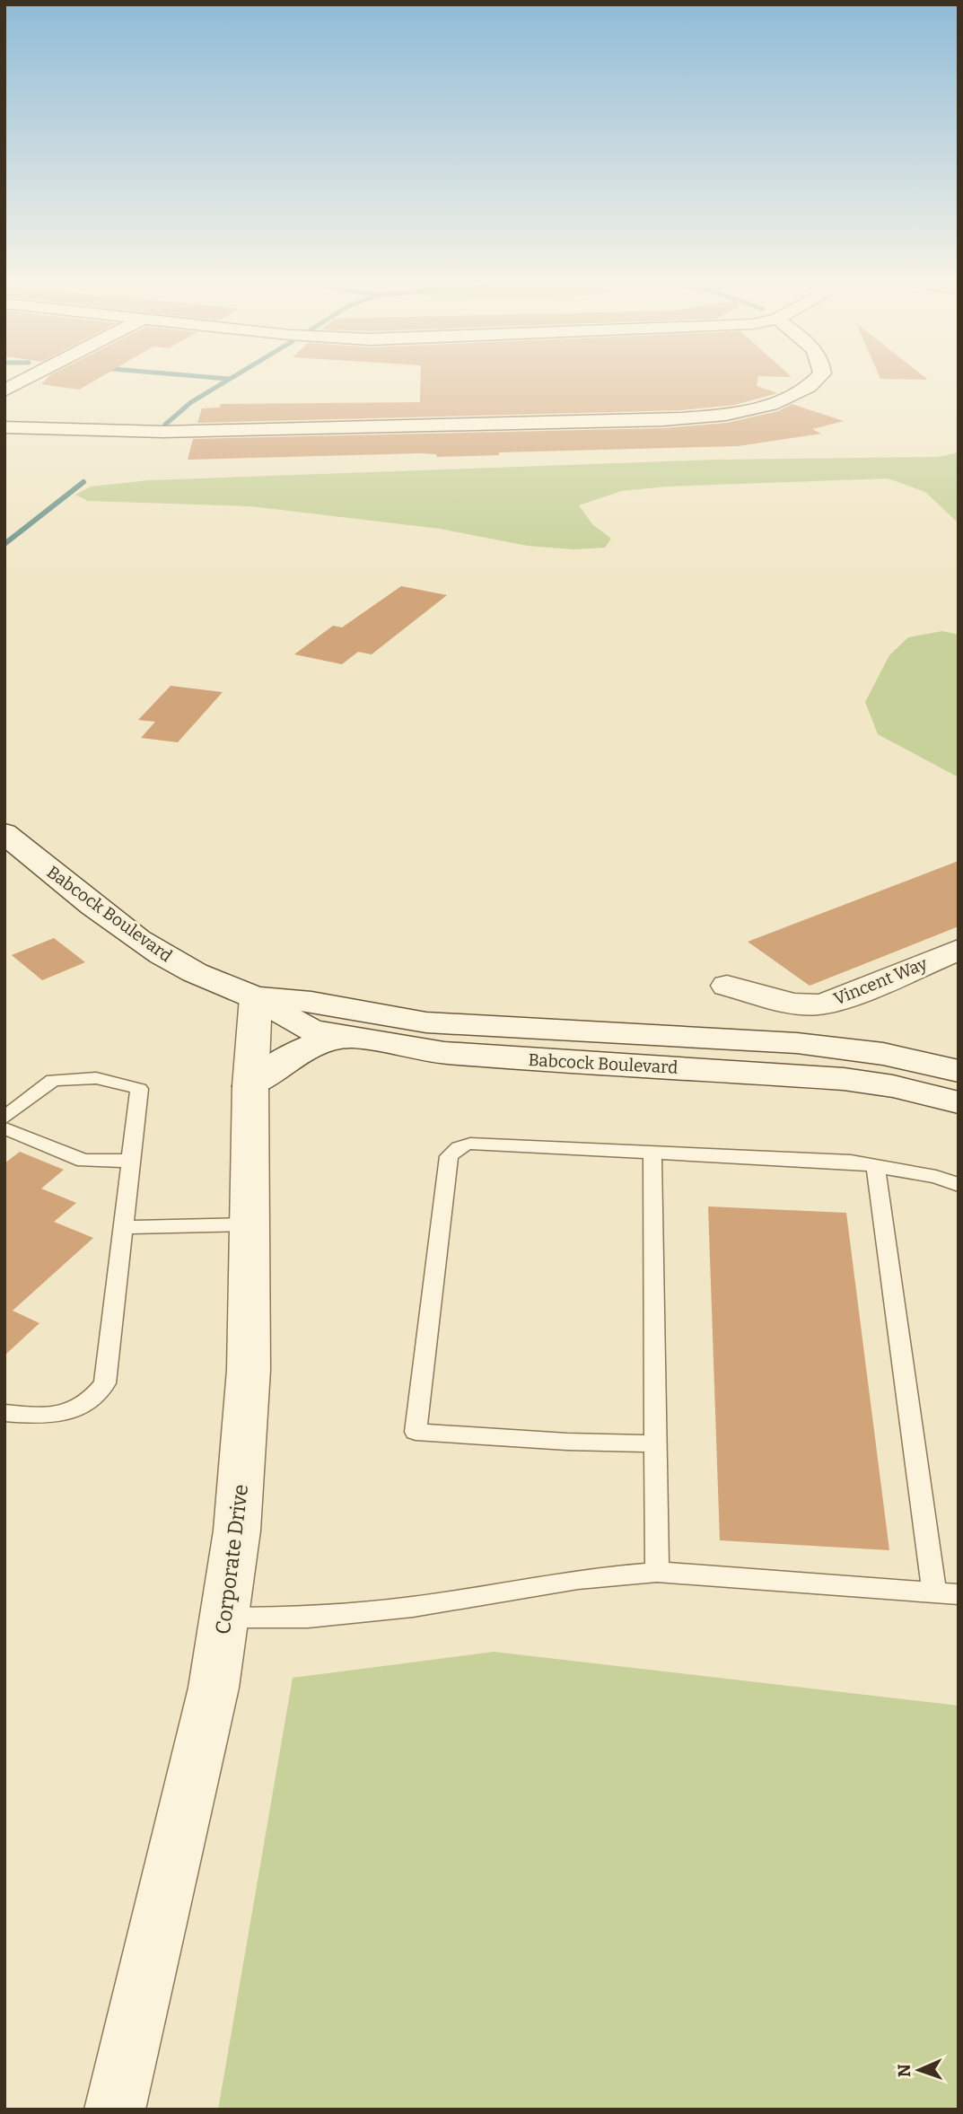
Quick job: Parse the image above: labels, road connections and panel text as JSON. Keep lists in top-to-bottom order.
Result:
{
  "streets": {
    "street": ["Babcock Boulevard", "Vincent Way", "Corporate Drive"]
  },
  "crossings": [
    ["Babcock Boulevard", "Corporate Drive"]
  ],
  "north": "left"
}
